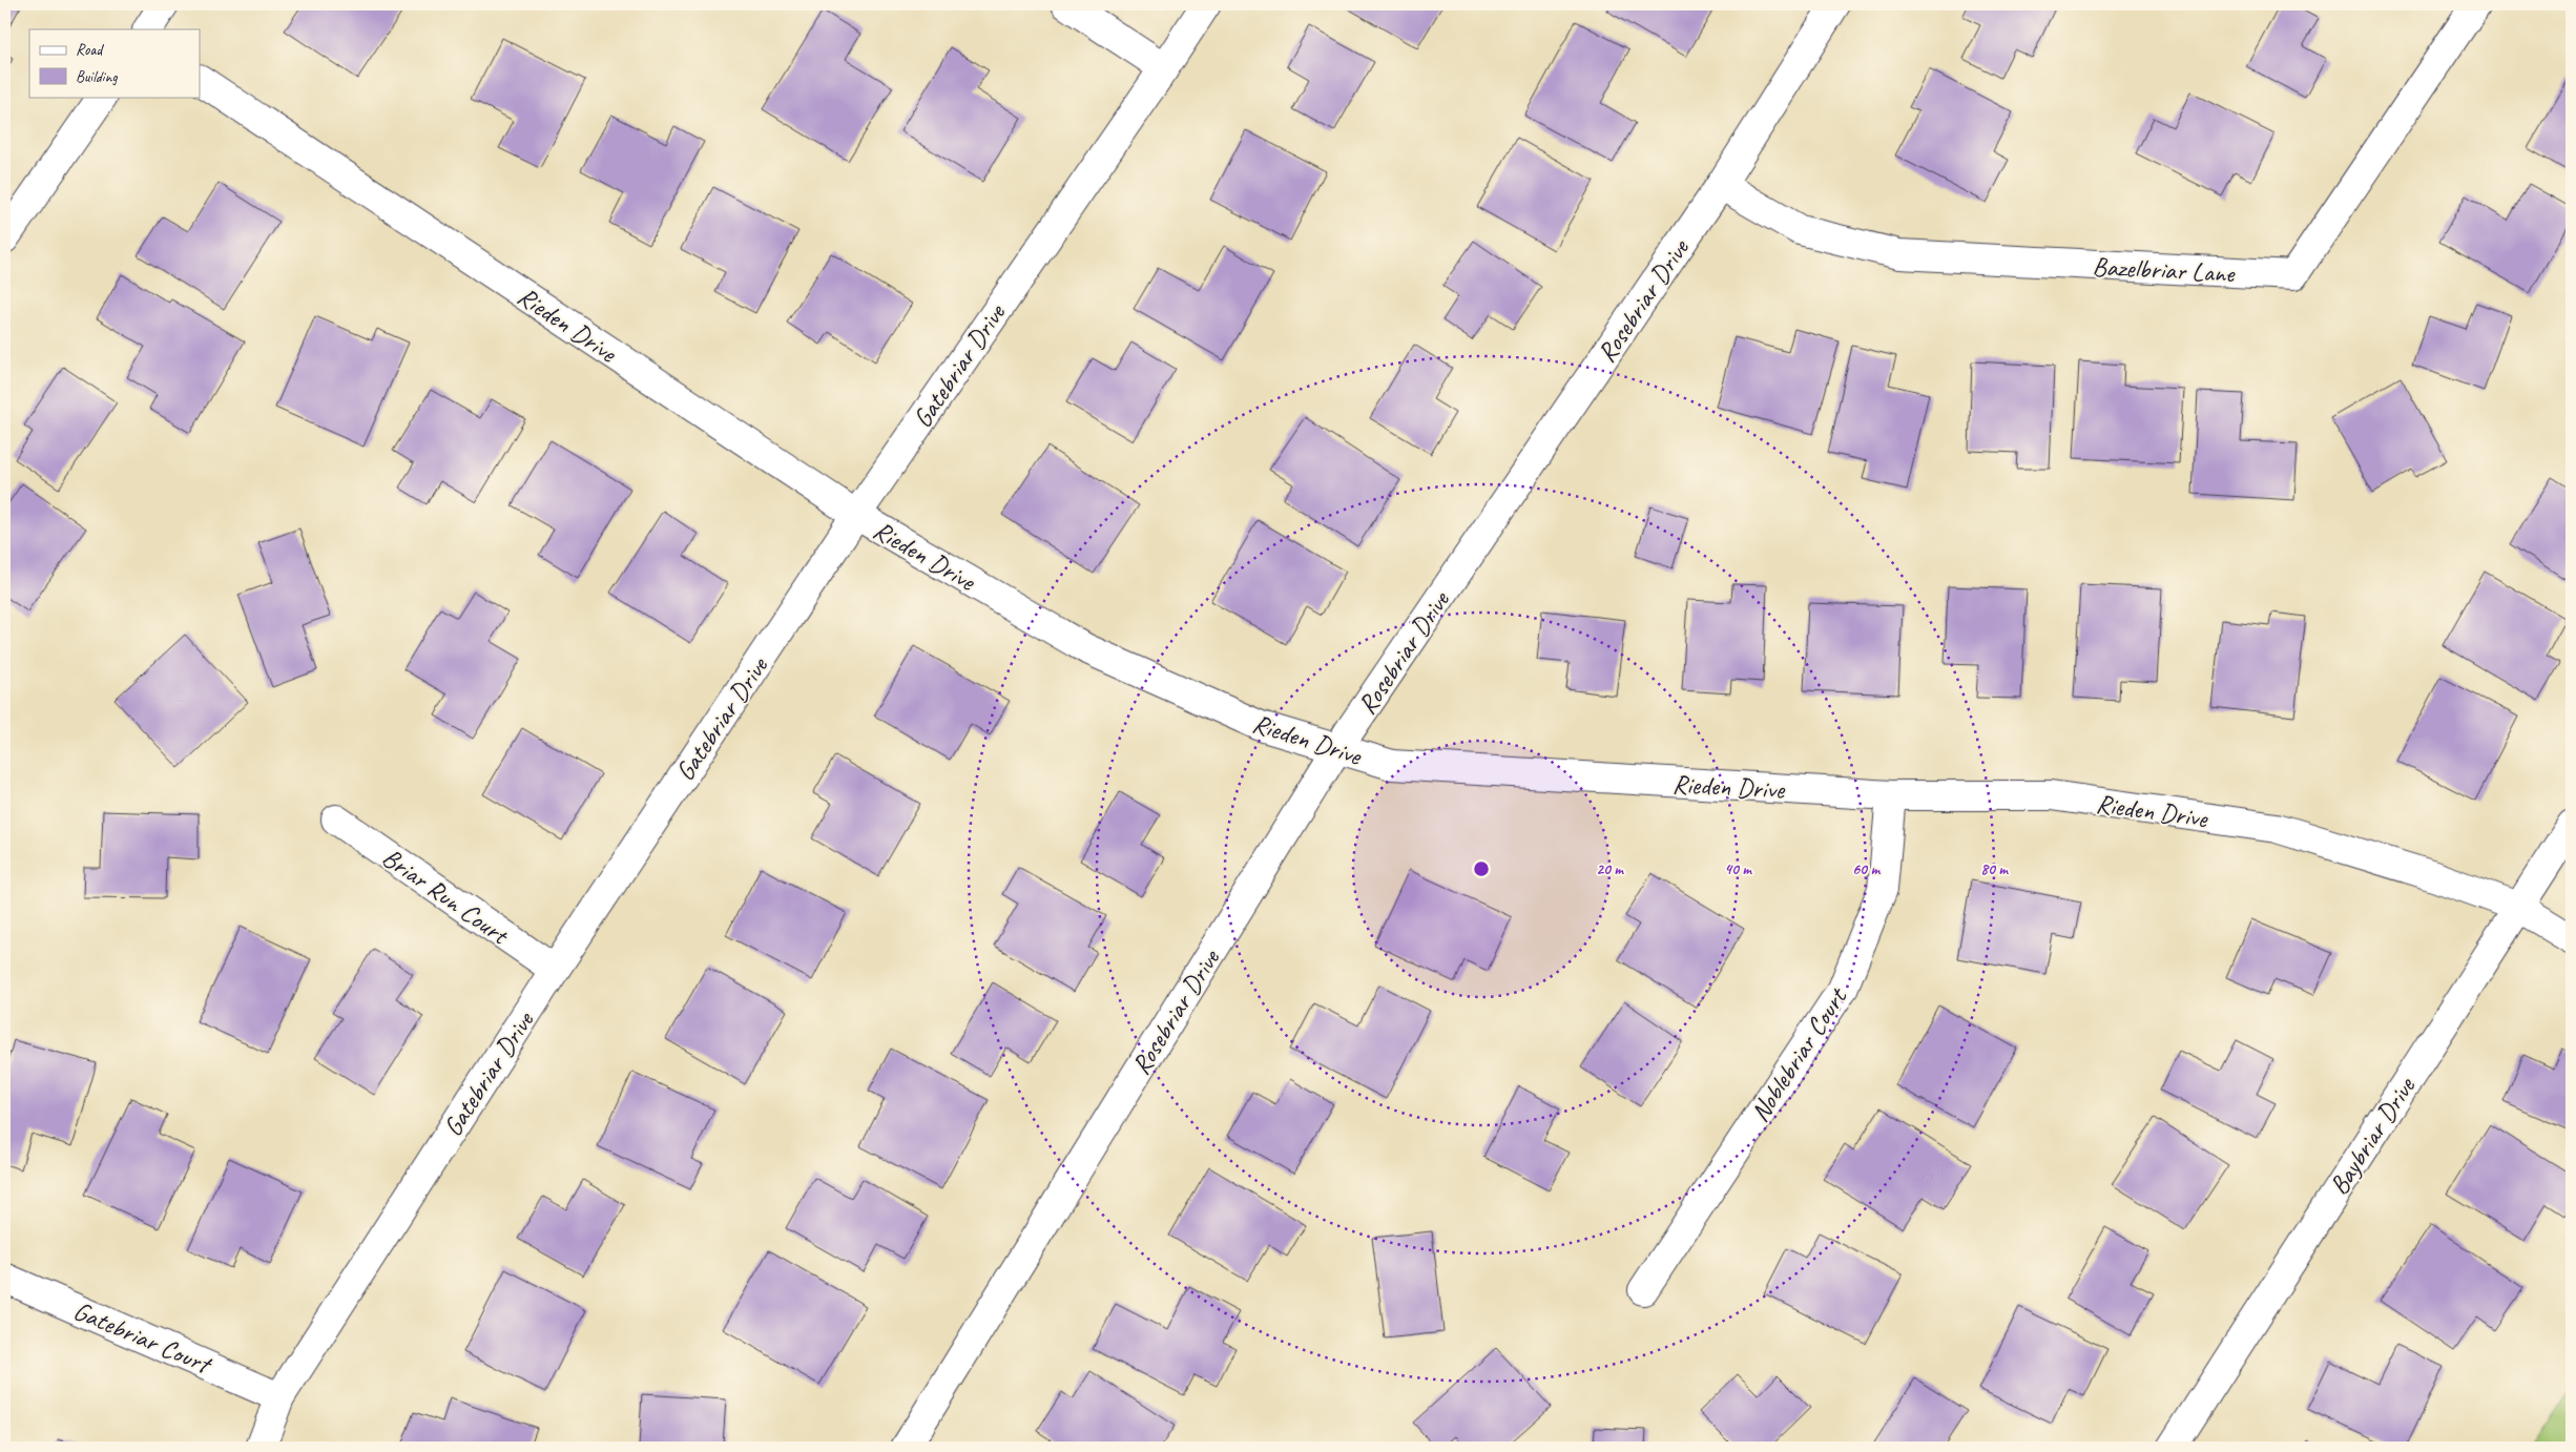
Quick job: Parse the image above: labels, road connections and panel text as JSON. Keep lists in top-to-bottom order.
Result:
{
  "streets": {
    "street": [
      "Bazelbriar Lane",
      "Rosebriar Drive",
      "Rieden Drive",
      "Gatebriar Drive",
      "Briar Run Court",
      "Noblebriar Court",
      "Baybriar Drive",
      "Gatebriar Court"
    ]
  },
  "crossings": [
    ["Bazelbriar Lane", "Rosebriar Drive"],
    ["Rosebriar Drive", "Rieden Drive"],
    ["Rieden Drive", "Gatebriar Drive"],
    ["Rieden Drive", "Noblebriar Court"],
    ["Rieden Drive", "Baybriar Drive"],
    ["Gatebriar Drive", "Briar Run Court"],
    ["Gatebriar Drive", "Gatebriar Court"]
  ],
  "legend": ["Road", "Building"],
  "rings": [
    "20 m",
    "40 m",
    "60 m",
    "80 m"
  ]
}
